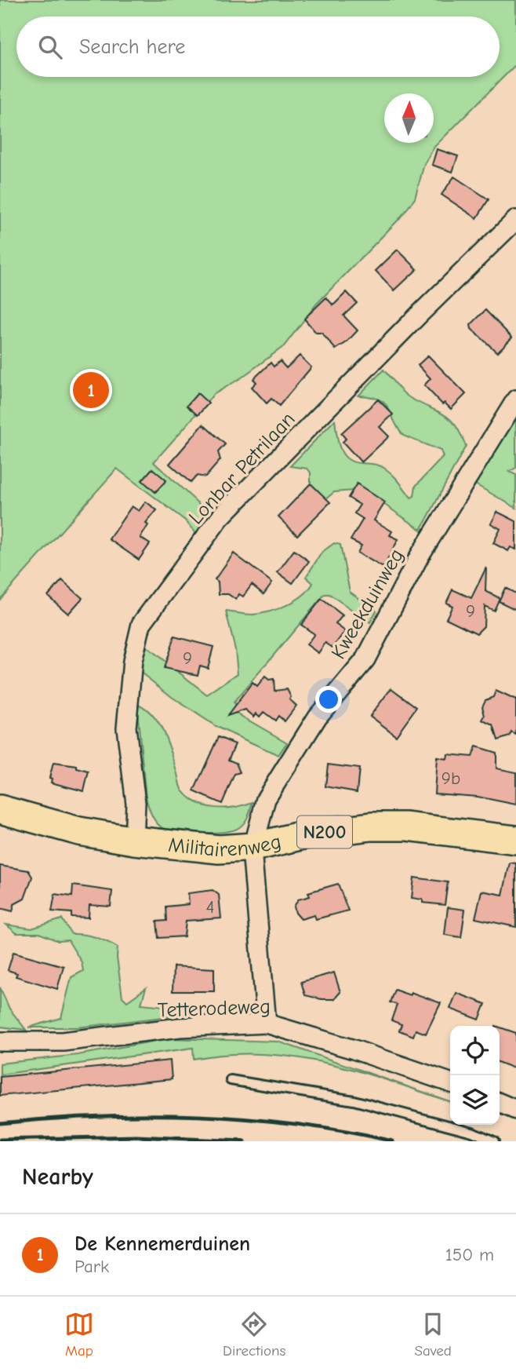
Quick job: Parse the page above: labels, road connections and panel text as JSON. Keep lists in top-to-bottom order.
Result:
{
  "streets": {
    "main road": ["N200", "Militairenweg"],
    "street": ["Lonbar Petrilaan", "Kweekduinweg", "Tetterodeweg"]
  },
  "crossings": [
    ["Lonbar Petrilaan", "Militairenweg"],
    ["Kweekduinweg", "Militairenweg"],
    ["Kweekduinweg", "Tetterodeweg"]
  ],
  "house_numbers": [
    "9",
    "9",
    "9b",
    "4"
  ],
  "north": "top",
  "page": {
    "search": "Search here",
    "pins": "1",
    "heading": "Nearby",
    "list": [
      {
        "mark": "1",
        "name": "De Kennemerduinen",
        "note": "Park",
        "value": "150 m"
      }
    ],
    "nav": ["Map", "Directions", "Saved"]
  }
}
